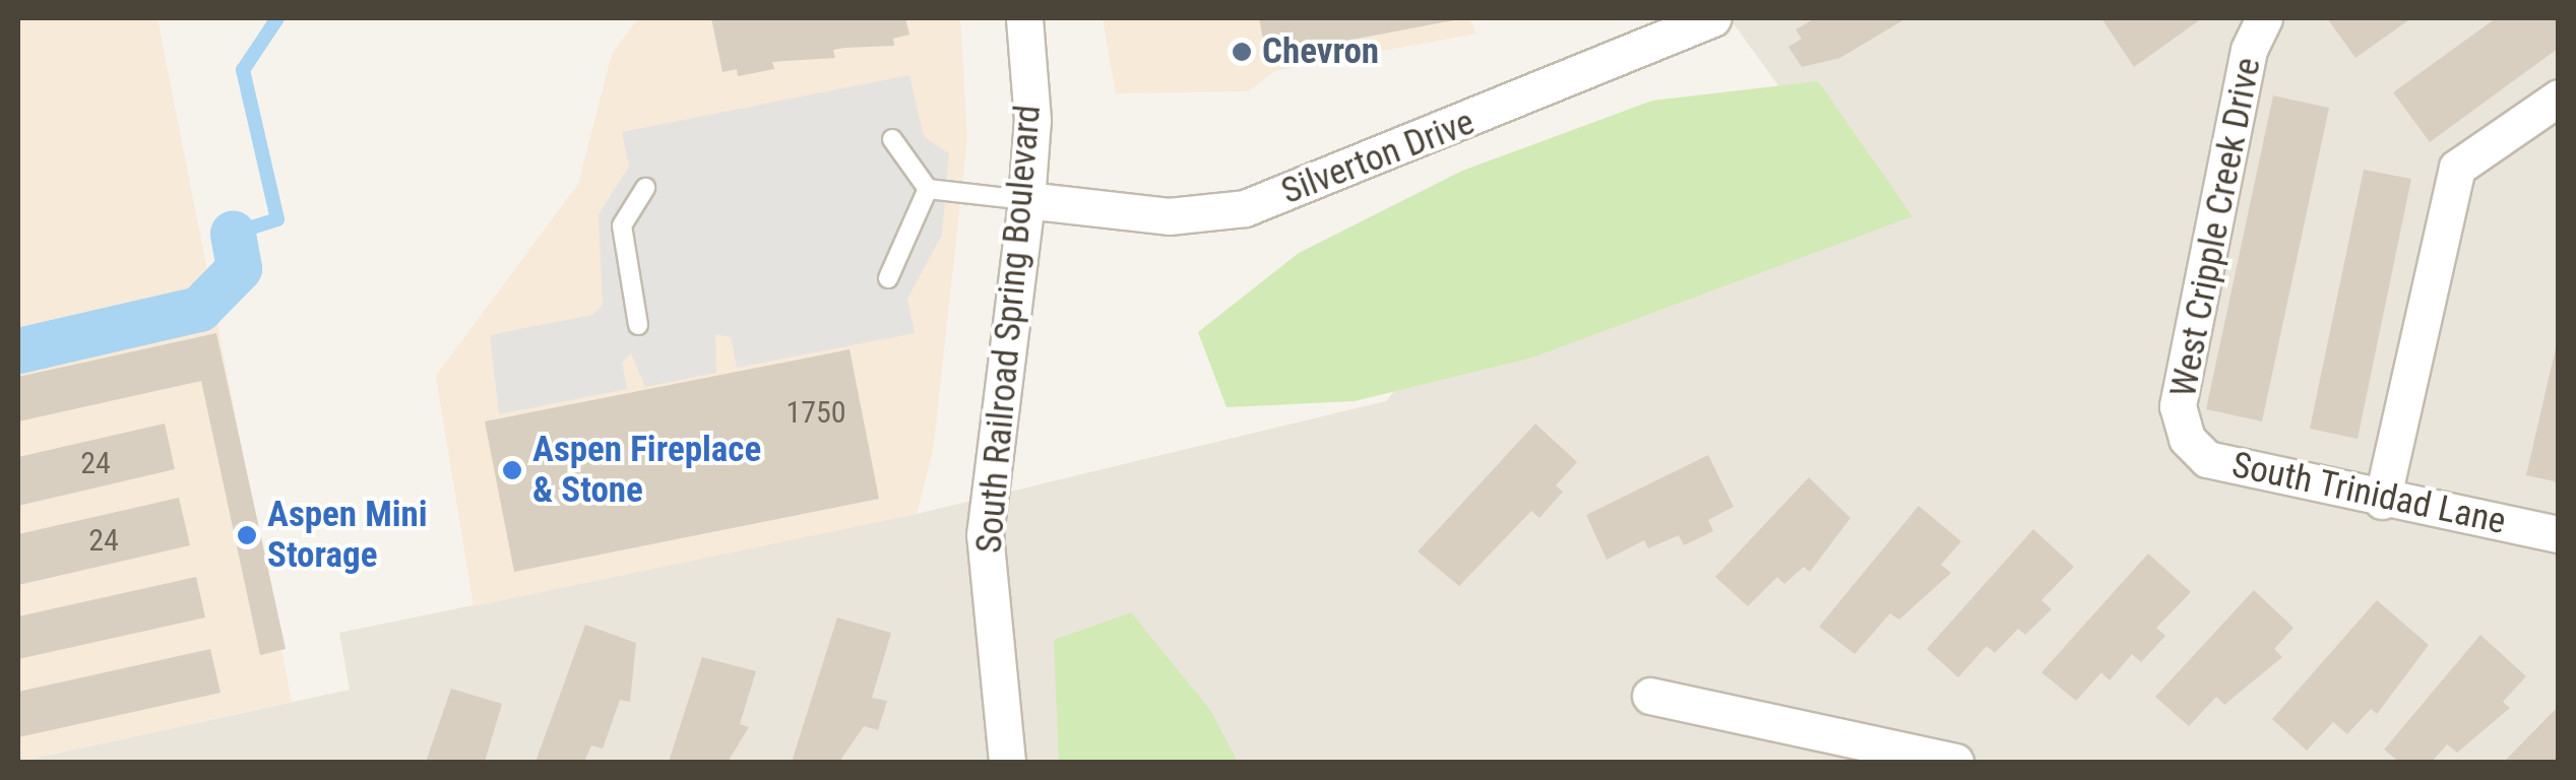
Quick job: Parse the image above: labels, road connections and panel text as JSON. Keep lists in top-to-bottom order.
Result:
{
  "streets": {
    "street": [
      "Silverton Drive",
      "West Cripple Creek Drive",
      "South Railroad Spring Boulevard",
      "South Trinidad Lane"
    ]
  },
  "crossings": [
    ["Silverton Drive", "South Railroad Spring Boulevard"],
    ["West Cripple Creek Drive", "South Trinidad Lane"]
  ],
  "places": ["Chevron", "Aspen Fireplace & Stone", "Aspen Mini Storage"],
  "house_numbers": ["1750", "24", "24"]
}
